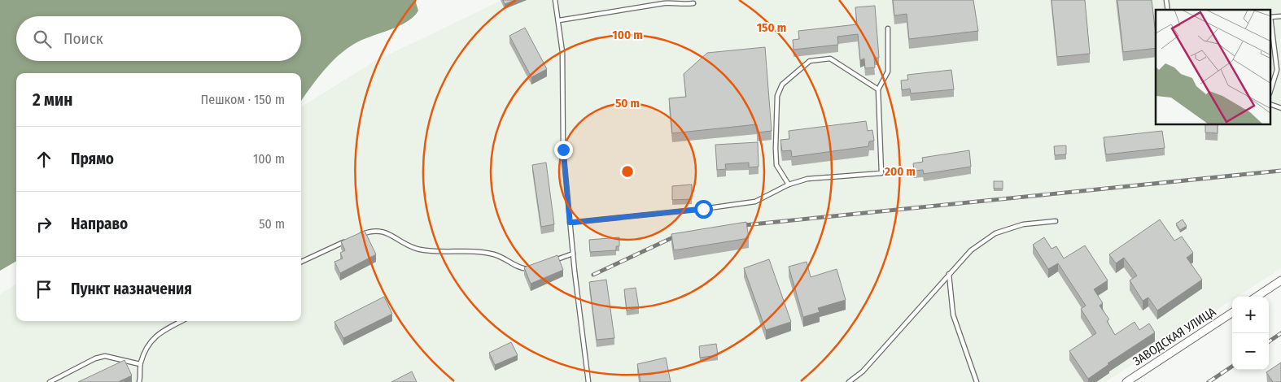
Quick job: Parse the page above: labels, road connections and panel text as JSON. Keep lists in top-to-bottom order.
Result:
{
  "streets": {
    "street": ["ЗАВОДСКАЯ УЛИЦА"]
  },
  "page": {
    "search": "Поиск",
    "heading": ["2 мин", "Пешком · 150 m"],
    "list": [
      ["Прямо", "100 m"],
      ["Направо", "50 m"],
      "Пункт назначения"
    ],
    "map_buttons": ["+", "−"]
  },
  "rings": [
    "150 m",
    "100 m",
    "50 m",
    "200 m"
  ]
}
